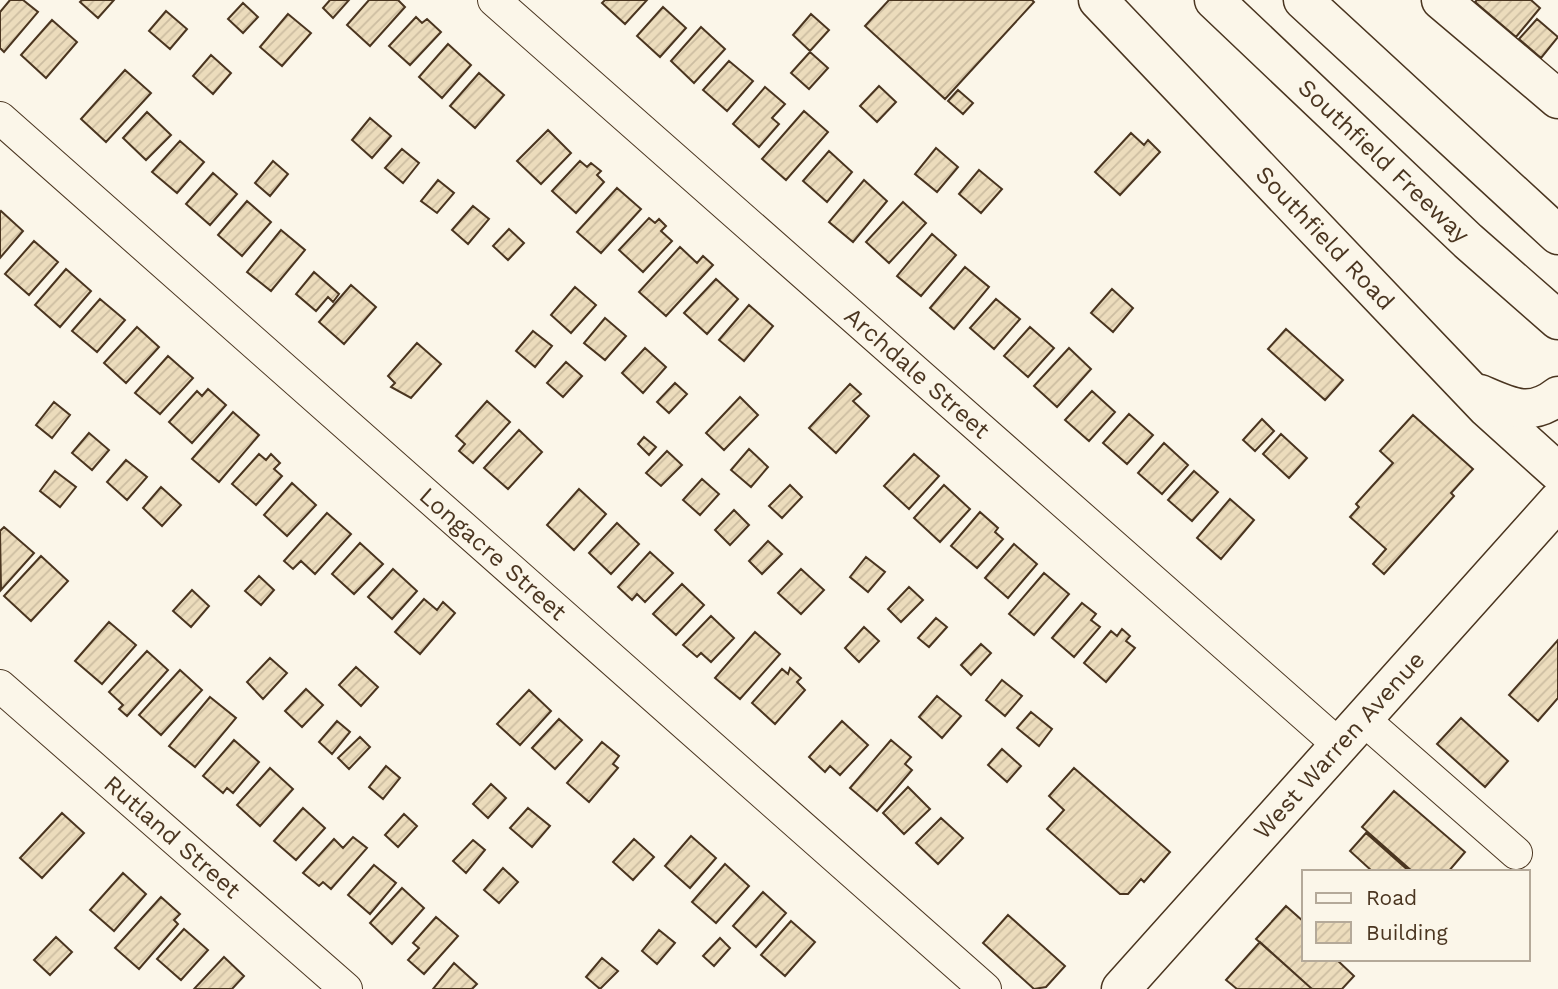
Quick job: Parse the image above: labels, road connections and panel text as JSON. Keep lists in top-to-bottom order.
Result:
{
  "streets": {
    "main road": ["Southfield Freeway", "Southfield Road", "West Warren Avenue"],
    "street": ["Archdale Street", "Longacre Street", "Rutland Street"]
  },
  "crossings": [
    ["Archdale Street", "West Warren Avenue"]
  ],
  "legend": ["Road", "Building"]
}
